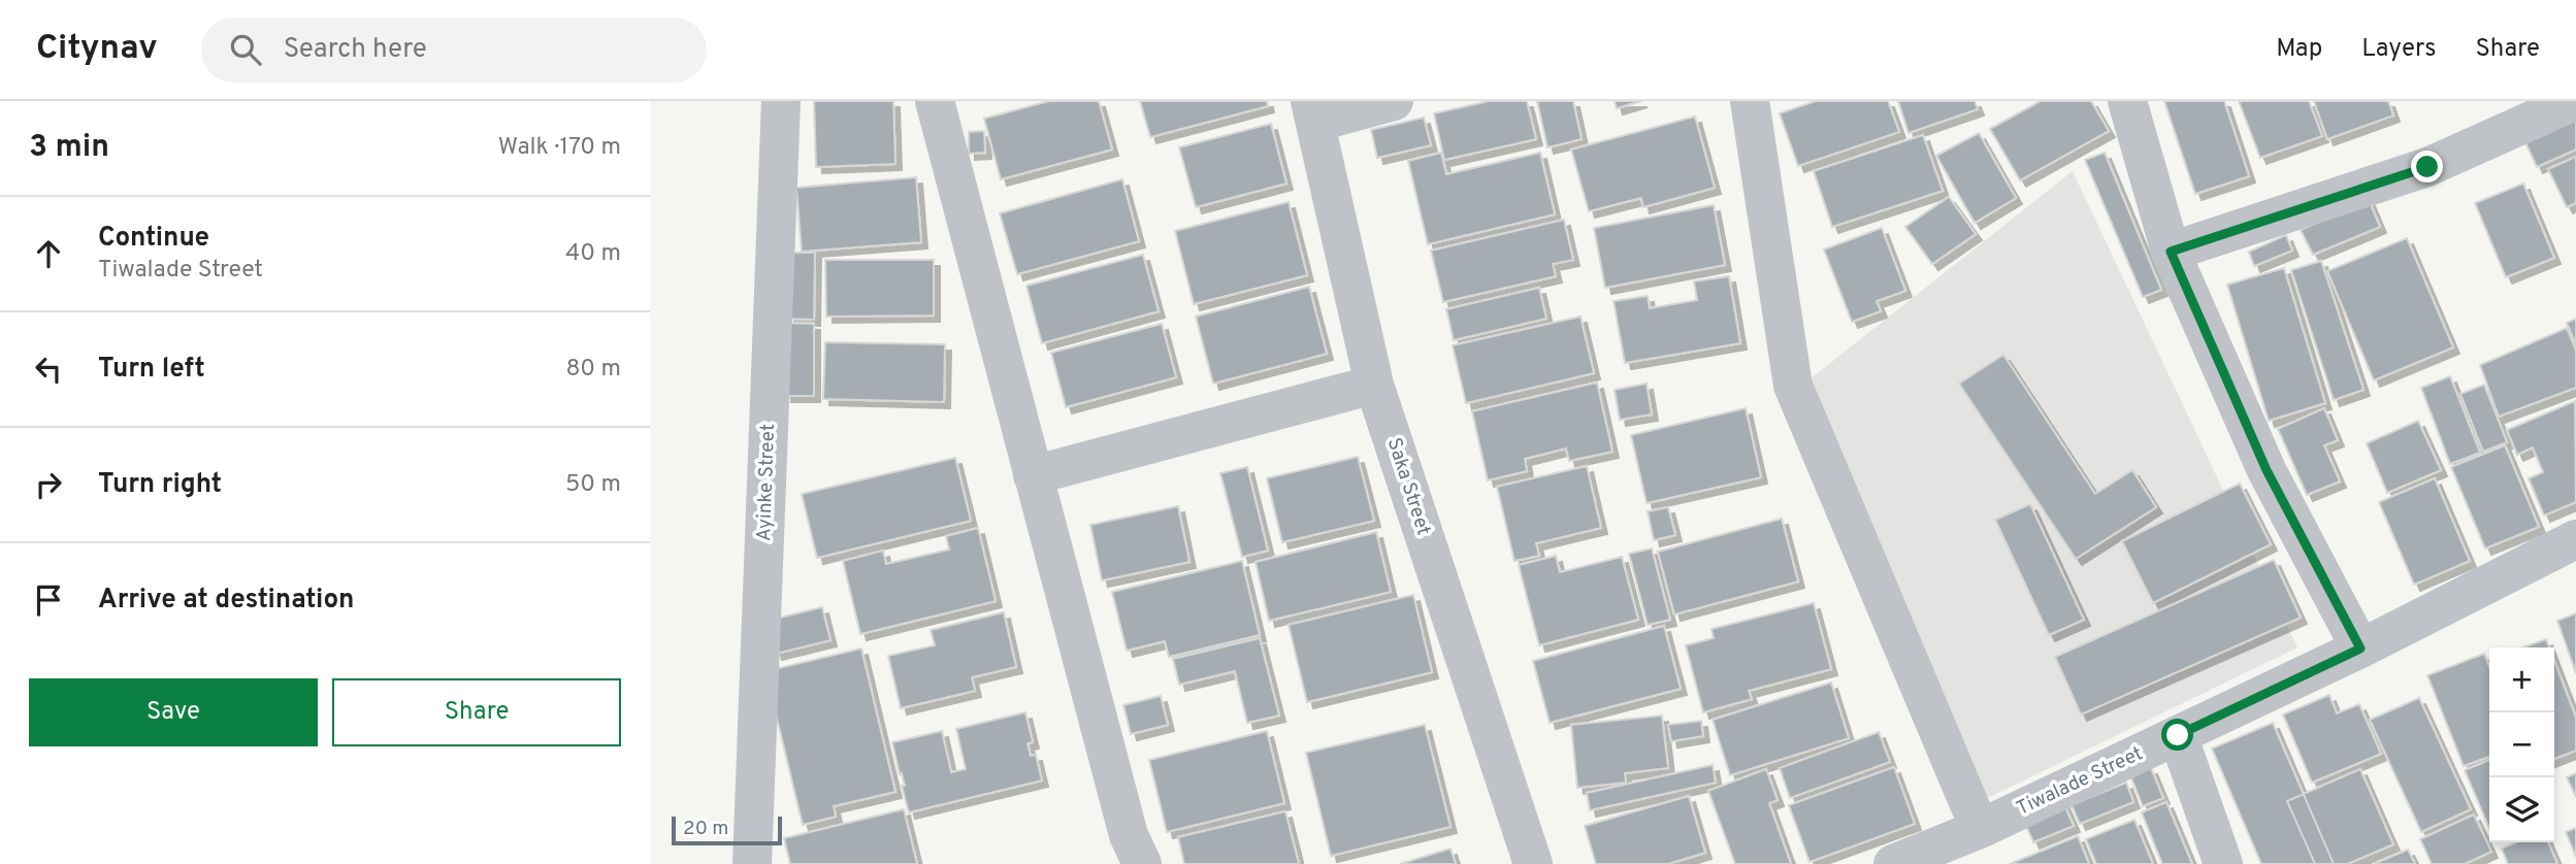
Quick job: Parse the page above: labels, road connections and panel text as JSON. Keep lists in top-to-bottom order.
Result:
{
  "streets": {
    "street": ["Ayinke Street", "Saka Street", "Tiwalade Street"]
  },
  "scale_bar": "20 m",
  "page": {
    "header": "Citynav",
    "search": "Search here",
    "nav": ["Map", "Layers", "Share"],
    "heading": ["3 min", "Walk · 170 m"],
    "list": [
      ["Continue", "Tiwalade Street", "40 m"],
      ["Turn left", "80 m"],
      ["Turn right", "50 m"],
      "Arrive at destination"
    ],
    "map_buttons": ["+", "−"],
    "buttons": ["Save", "Share"],
    "scale": "20 m"
  }
}
